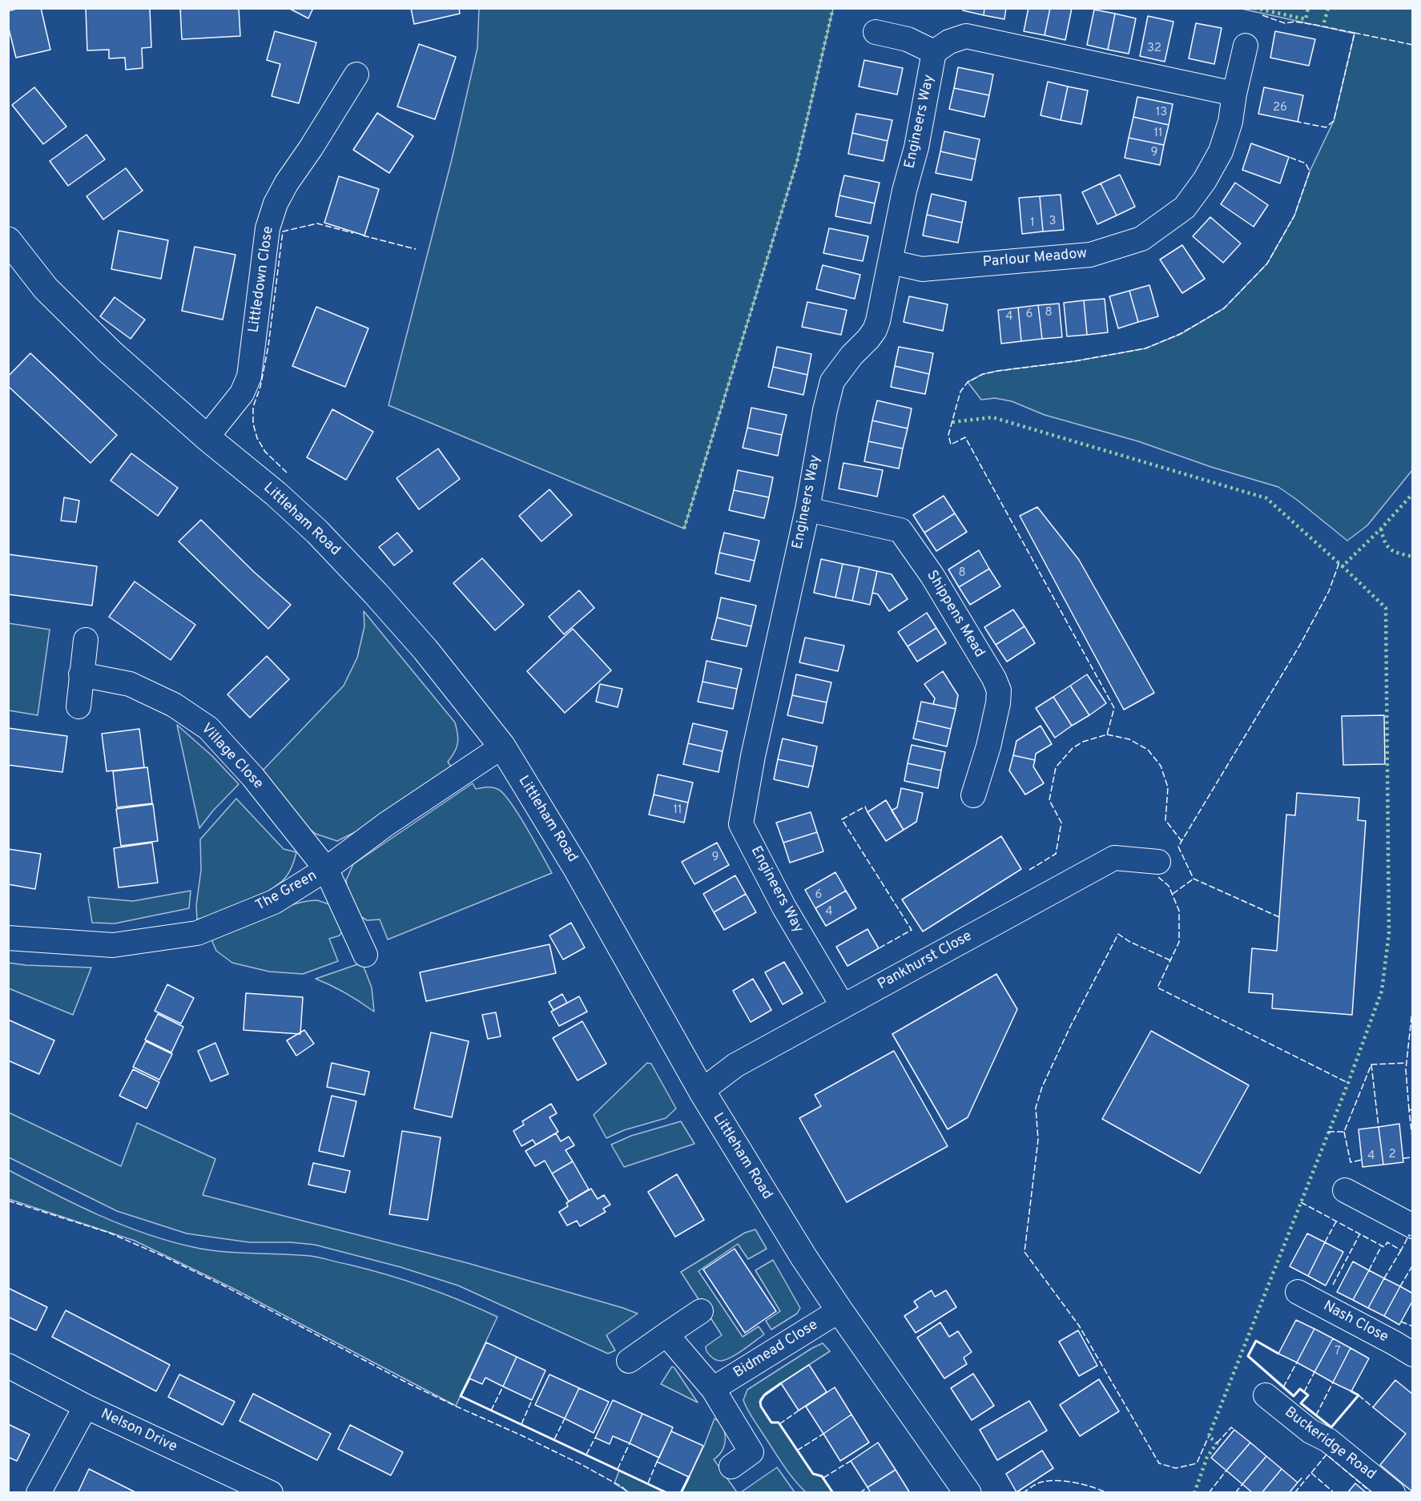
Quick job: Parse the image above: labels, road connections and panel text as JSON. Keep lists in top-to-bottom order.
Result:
{
  "streets": {
    "street": [
      "Engineers Way",
      "Parlour Meadow",
      "Littledown Close",
      "Littleham Road",
      "Shippens Mead",
      "Village Close",
      "The Green",
      "Pankhurst Close",
      "Nash Close",
      "Bidmead Close",
      "Nelson Drive",
      "Buckeridge Road"
    ]
  },
  "crossings": [
    ["Engineers Way", "Parlour Meadow"],
    ["Engineers Way", "Shippens Mead"],
    ["Engineers Way", "Pankhurst Close"],
    ["Littledown Close", "Littleham Road"],
    ["Littleham Road", "The Green"],
    ["Littleham Road", "Pankhurst Close"],
    ["Littleham Road", "Bidmead Close"],
    ["Village Close", "The Green"]
  ],
  "house_numbers": [
    "32",
    "26",
    "13",
    "11",
    "9",
    "3",
    "1",
    "8",
    "6",
    "4",
    "8",
    "11",
    "9",
    "6",
    "4",
    "2",
    "4",
    "7"
  ]
}
